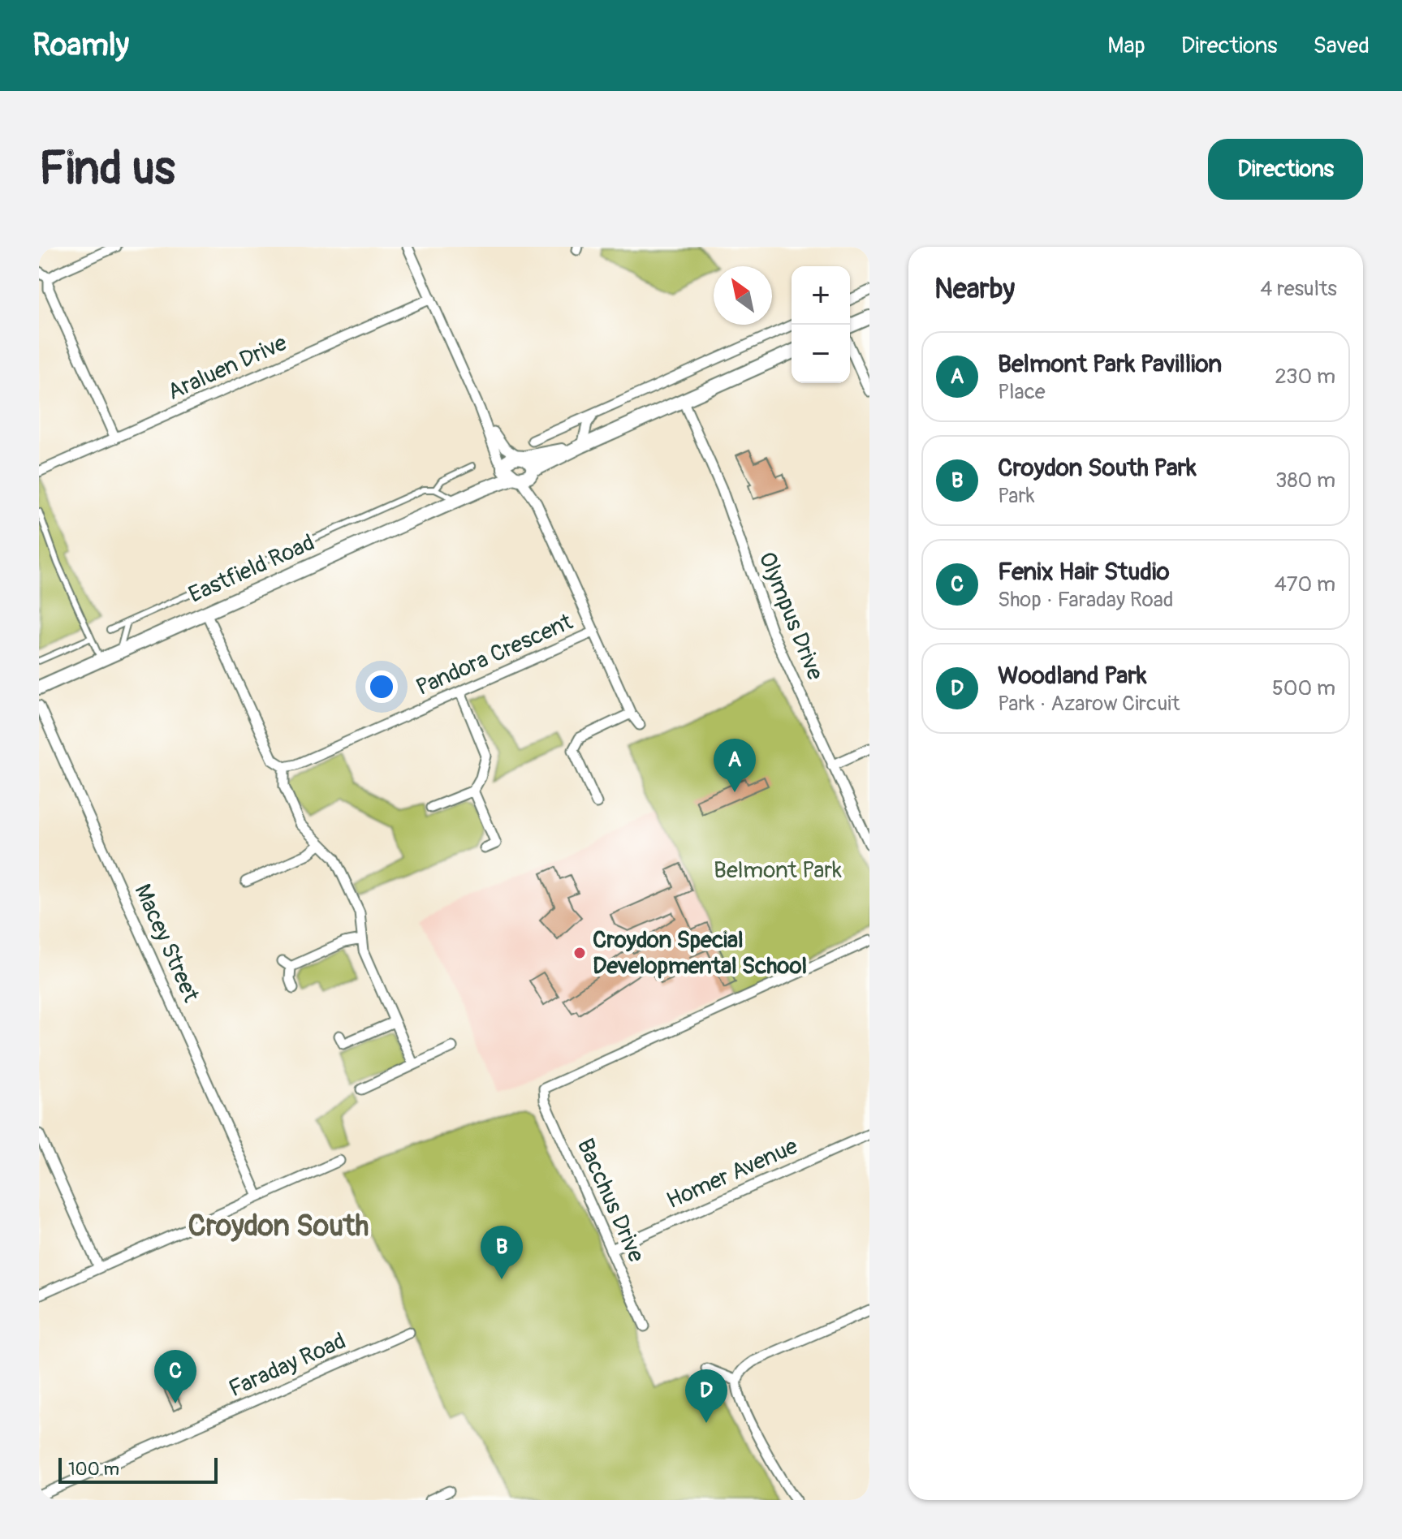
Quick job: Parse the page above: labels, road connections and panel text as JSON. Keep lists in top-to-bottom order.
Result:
{
  "streets": {
    "main road": ["Eastfield Road"],
    "street": [
      "Araluen Drive",
      "Olympus Drive",
      "Pandora Crescent",
      "Macey Street",
      "Homer Avenue",
      "Bacchus Drive",
      "Faraday Road"
    ]
  },
  "crossings": [
    ["Eastfield Road", "Olympus Drive"],
    ["Homer Avenue", "Bacchus Drive"]
  ],
  "districts": ["Croydon South"],
  "parks": ["Belmont Park"],
  "places": ["Croydon Special Developmental School"],
  "scale_bar": "100 m",
  "north": "top left",
  "page": {
    "header": "Roamly",
    "nav": ["Map", "Directions", "Saved"],
    "buttons": "Directions",
    "title": "Find us",
    "heading": ["Nearby", "4 results"],
    "map_buttons": ["+", "−"],
    "list": [
      {
        "mark": "A",
        "name": "Belmont Park Pavillion",
        "note": "Place",
        "value": "230 m"
      },
      {
        "mark": "B",
        "name": "Croydon South Park",
        "note": "Park",
        "value": "380 m"
      },
      {
        "mark": "C",
        "name": "Fenix Hair Studio",
        "note": "Shop · Faraday Road",
        "value": "470 m"
      },
      {
        "mark": "D",
        "name": "Woodland Park",
        "note": "Park · Azarow Circuit",
        "value": "500 m"
      }
    ],
    "pins": [
      "A",
      "B",
      "C",
      "D"
    ],
    "scale": "100 m"
  }
}
